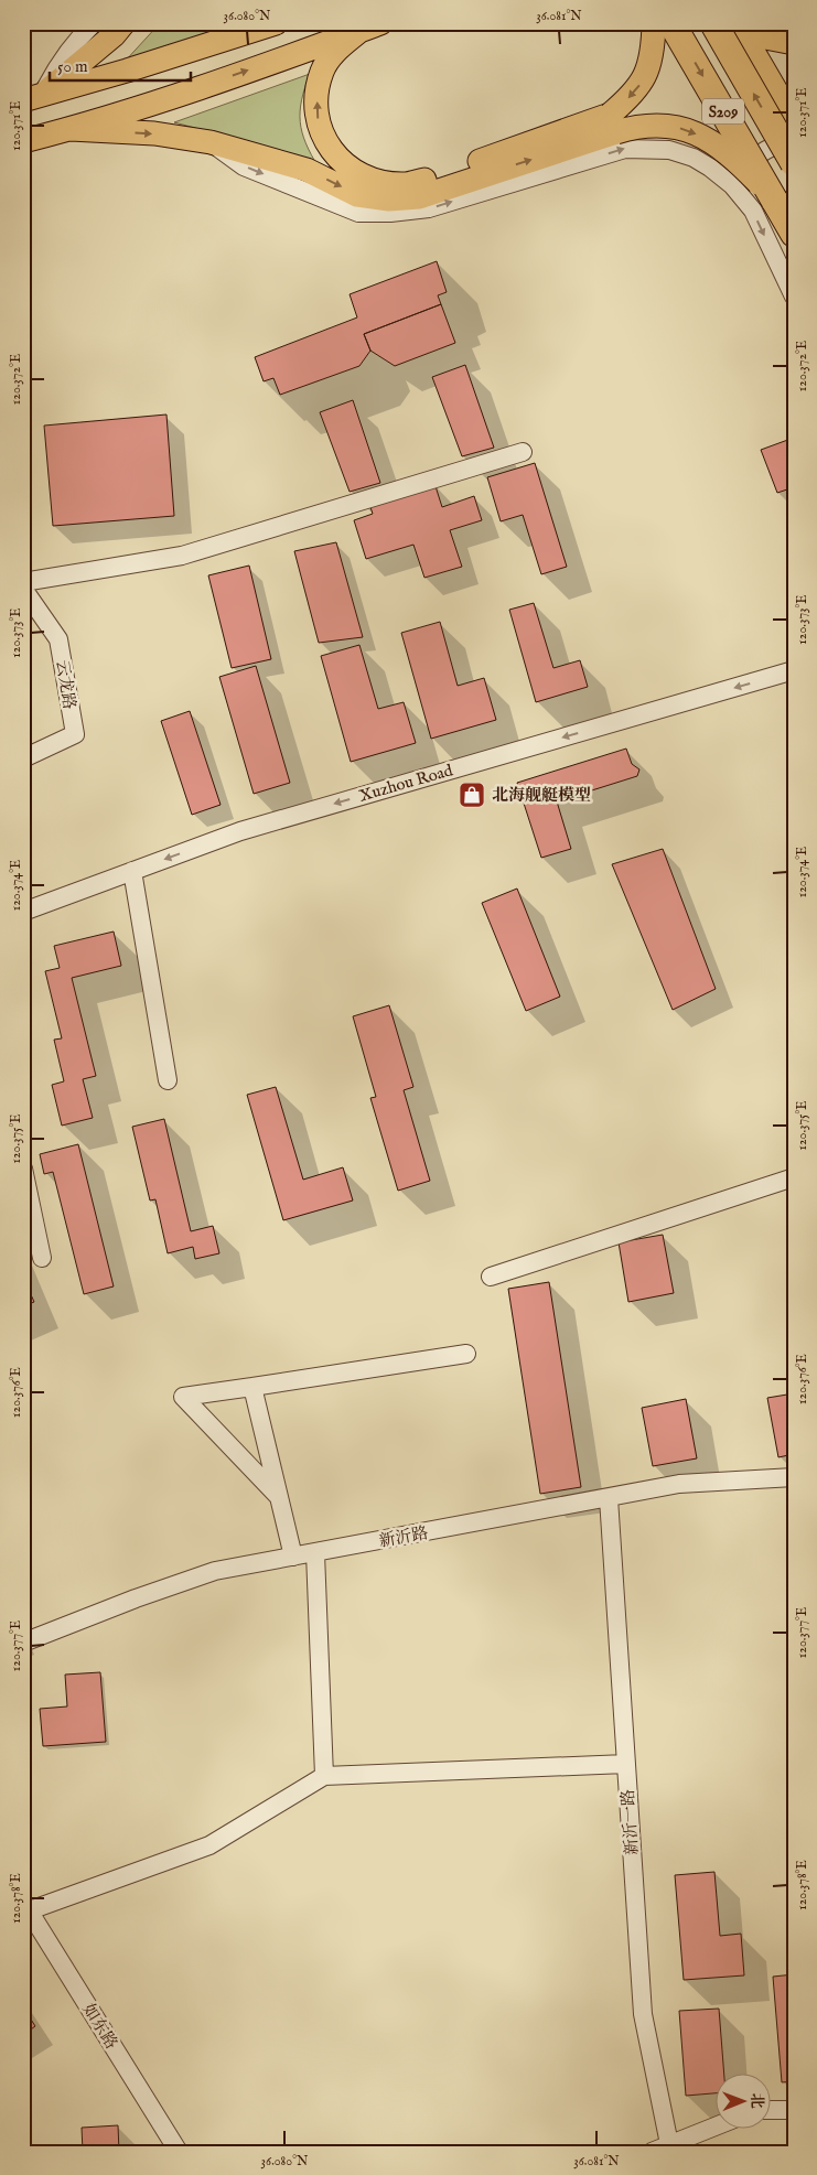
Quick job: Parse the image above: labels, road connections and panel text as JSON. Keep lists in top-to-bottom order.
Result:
{
  "streets": {
    "highway": ["S209"],
    "street": [
      "云龙路",
      "Xuzhou Road",
      "新沂路",
      "新沂一路",
      "如东路"
    ]
  },
  "crossings": [
    ["新沂路", "新沂一路"]
  ],
  "one_way": ["Xuzhou Road"],
  "places": {
    "shop": ["北海舰艇模型"]
  },
  "scale_bar": "50 m",
  "north": "right",
  "coordinates": [
    "36.080°N",
    "36.081°N",
    "120.371°E",
    "120.372°E",
    "120.373°E",
    "120.374°E",
    "120.375°E",
    "120.376°E",
    "120.377°E",
    "120.378°E"
  ]
}
